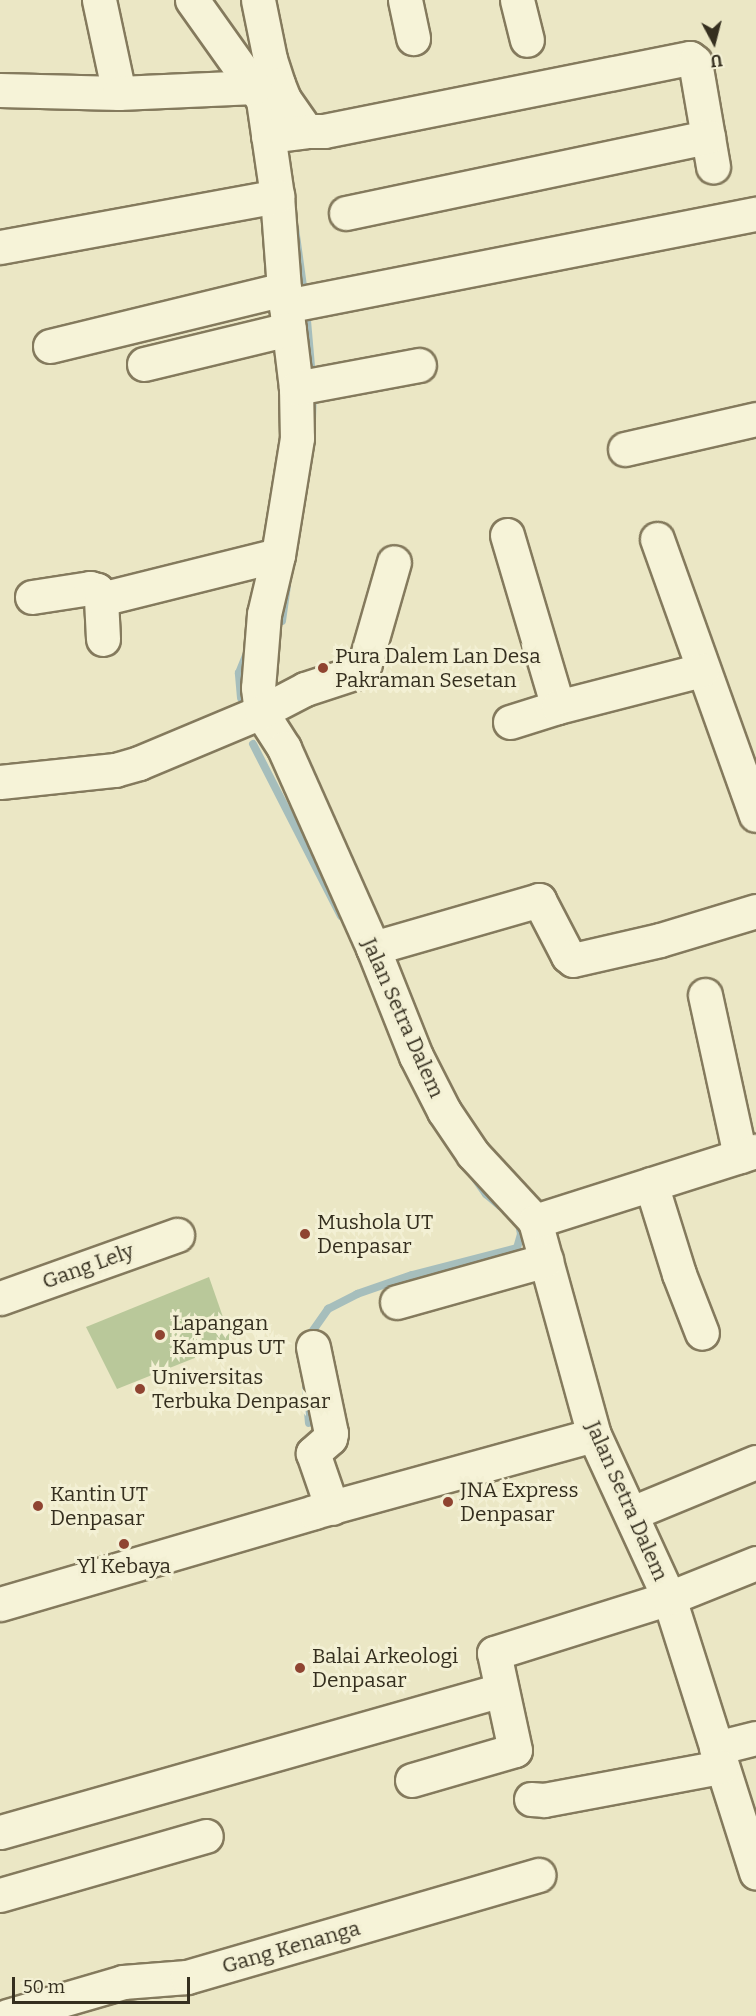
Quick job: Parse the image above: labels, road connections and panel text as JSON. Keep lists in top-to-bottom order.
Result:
{
  "streets": {
    "street": ["Jalan Setra Dalem", "Gang Lely", "Gang Kenanga"]
  },
  "places": [
    "Pura Dalem Lan Desa Pakraman Sesetan",
    "Mushola UT Denpasar",
    "Lapangan Kampus UT",
    "Universitas Terbuka Denpasar",
    "JNA Express Denpasar",
    "Kantin UT Denpasar",
    "Yl Kebaya",
    "Balai Arkeologi Denpasar"
  ],
  "scale_bar": "50 m",
  "north": "bottom"
}
